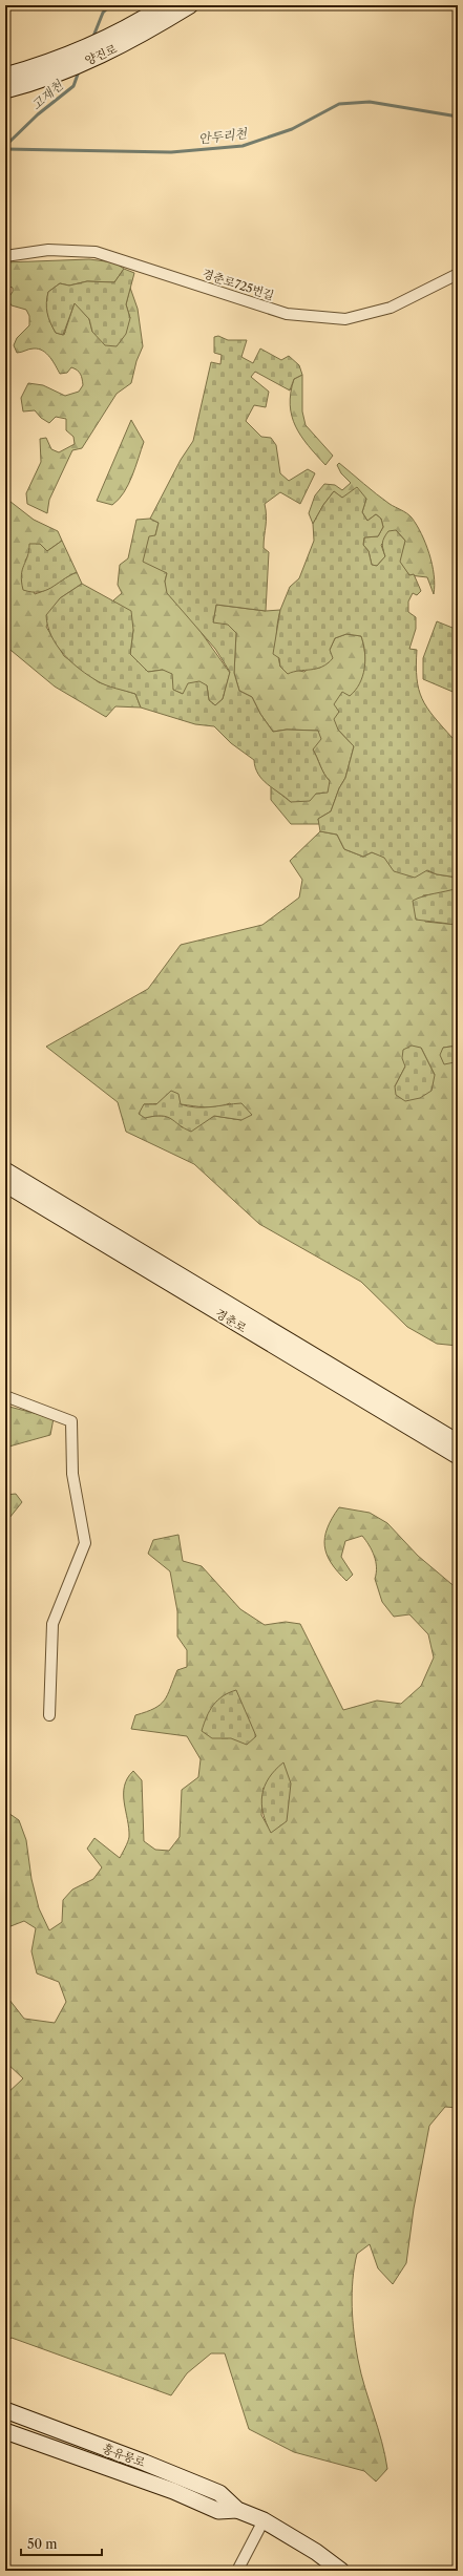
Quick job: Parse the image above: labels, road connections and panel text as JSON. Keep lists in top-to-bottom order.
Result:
{
  "streets": {
    "street": [
      "양진로",
      "경춘로725번길",
      "경춘로",
      "홍유릉로"
    ]
  },
  "water": ["고재천", "안두리천"],
  "scale_bar": "50 m"
}
